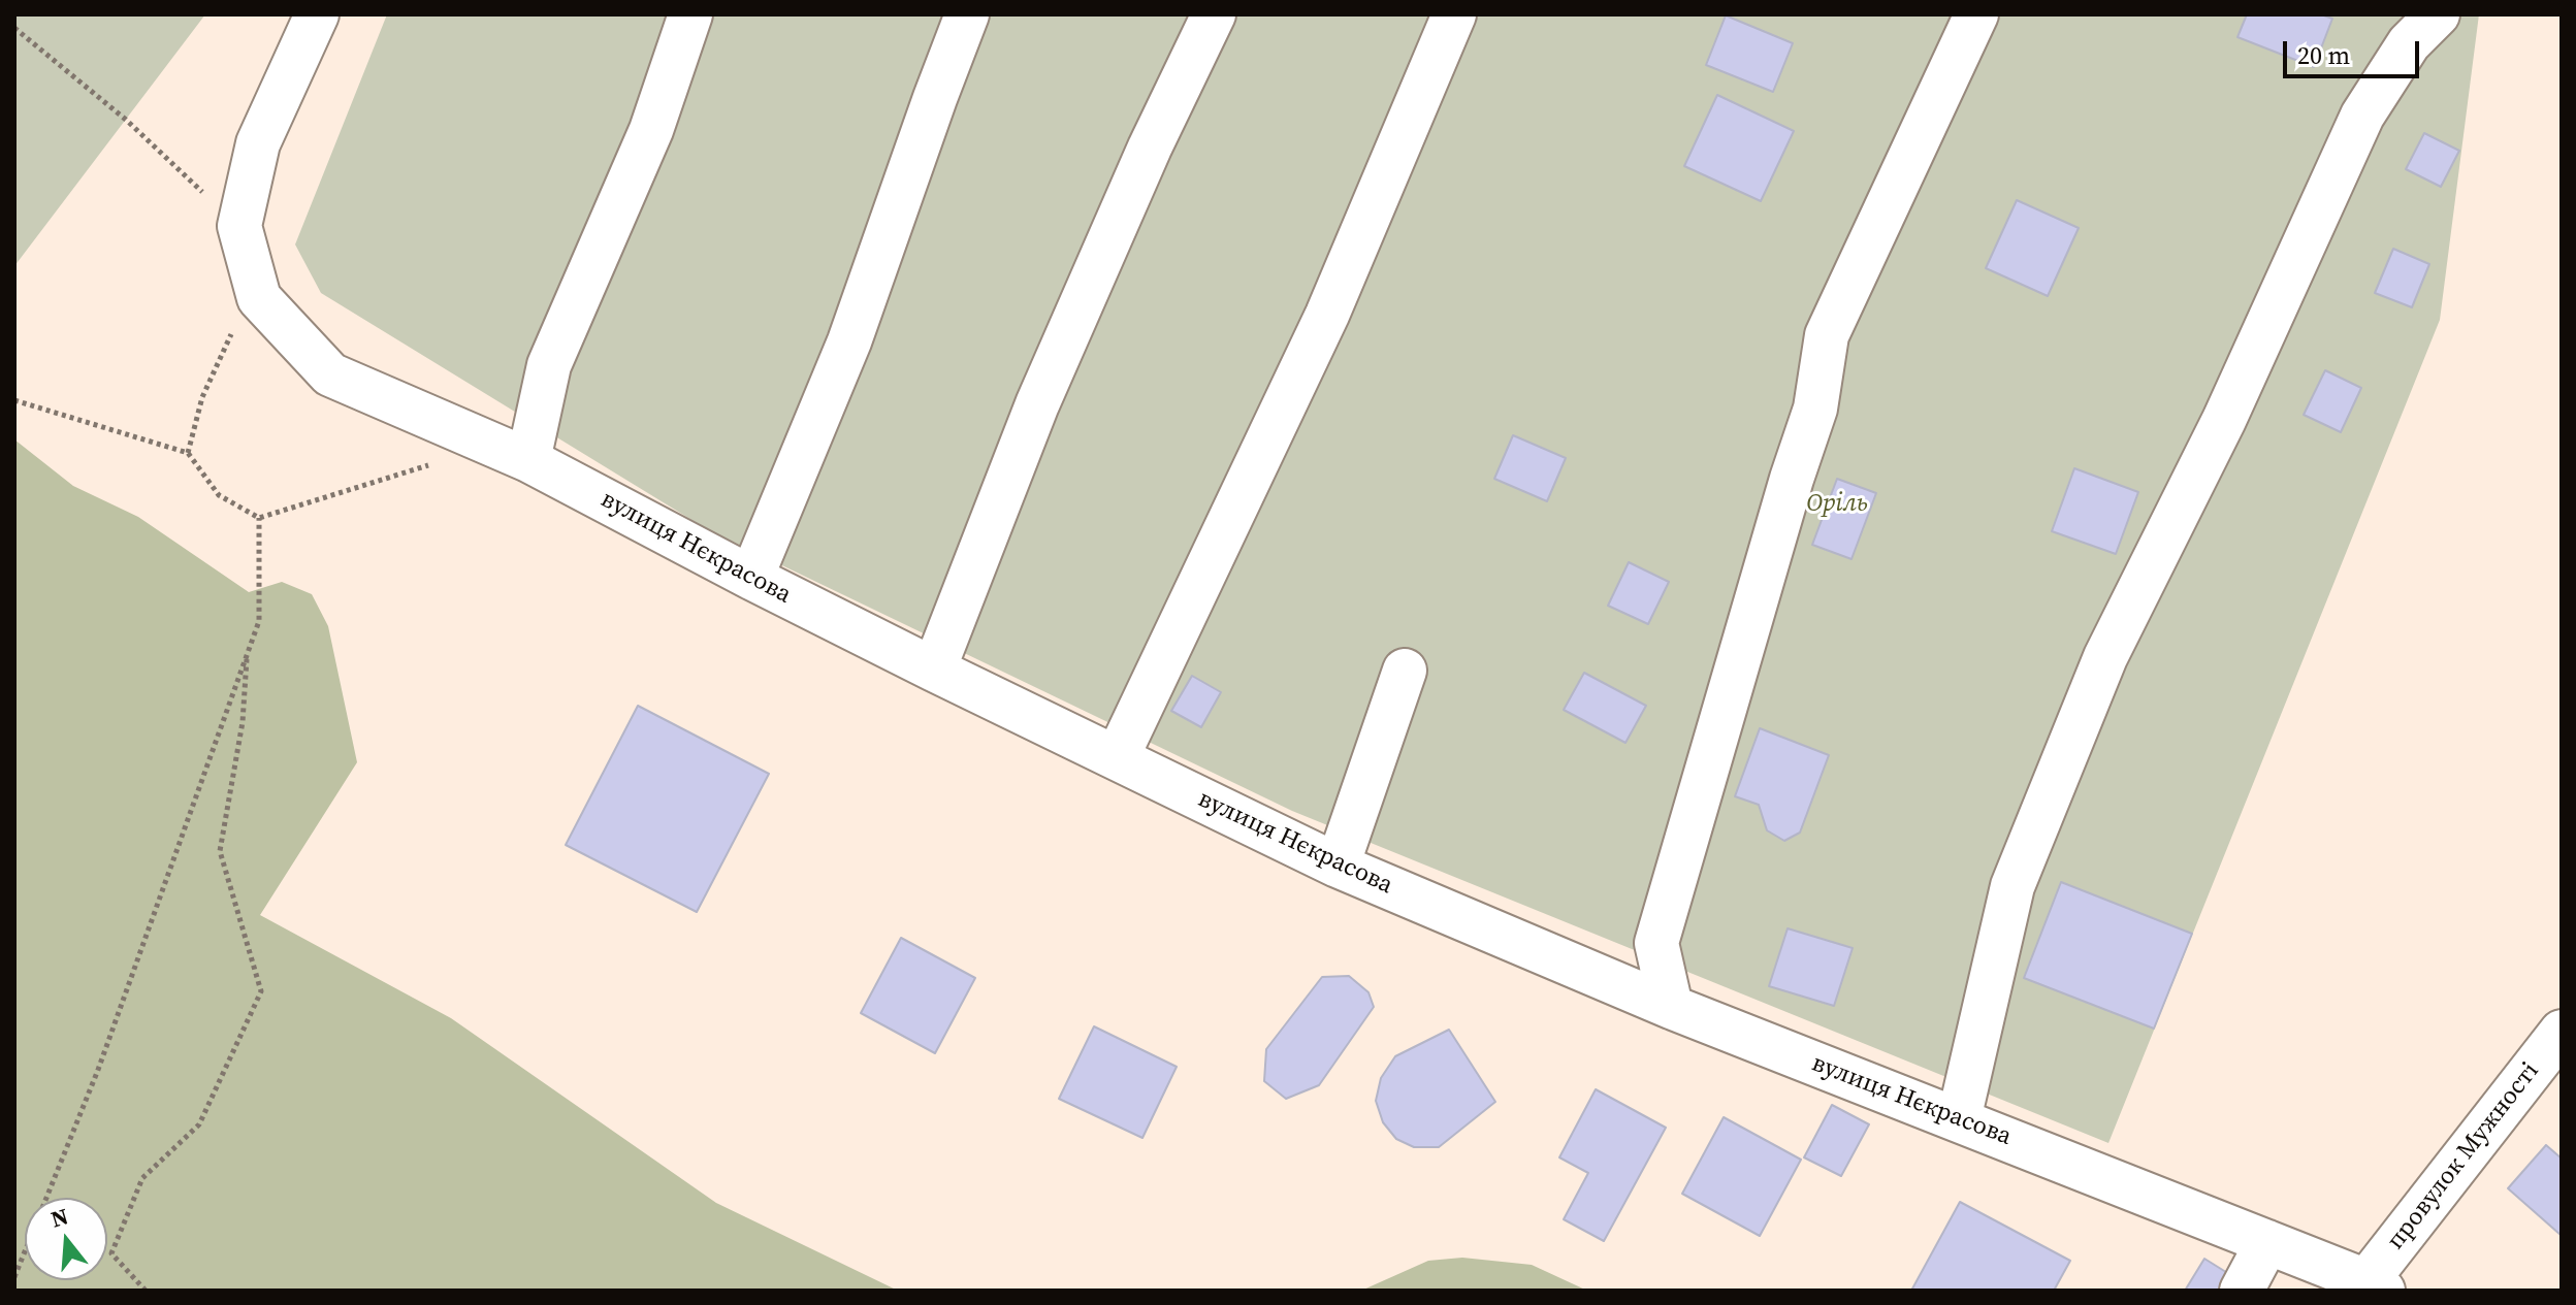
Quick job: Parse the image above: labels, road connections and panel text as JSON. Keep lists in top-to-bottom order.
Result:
{
  "streets": {
    "street": ["вулиця Нєкрасова", "провулок Мужності"]
  },
  "crossings": [
    ["вулиця Нєкрасова", "провулок Мужності"]
  ],
  "parks": ["Оріль"],
  "scale_bar": "20 m",
  "north": "top"
}
